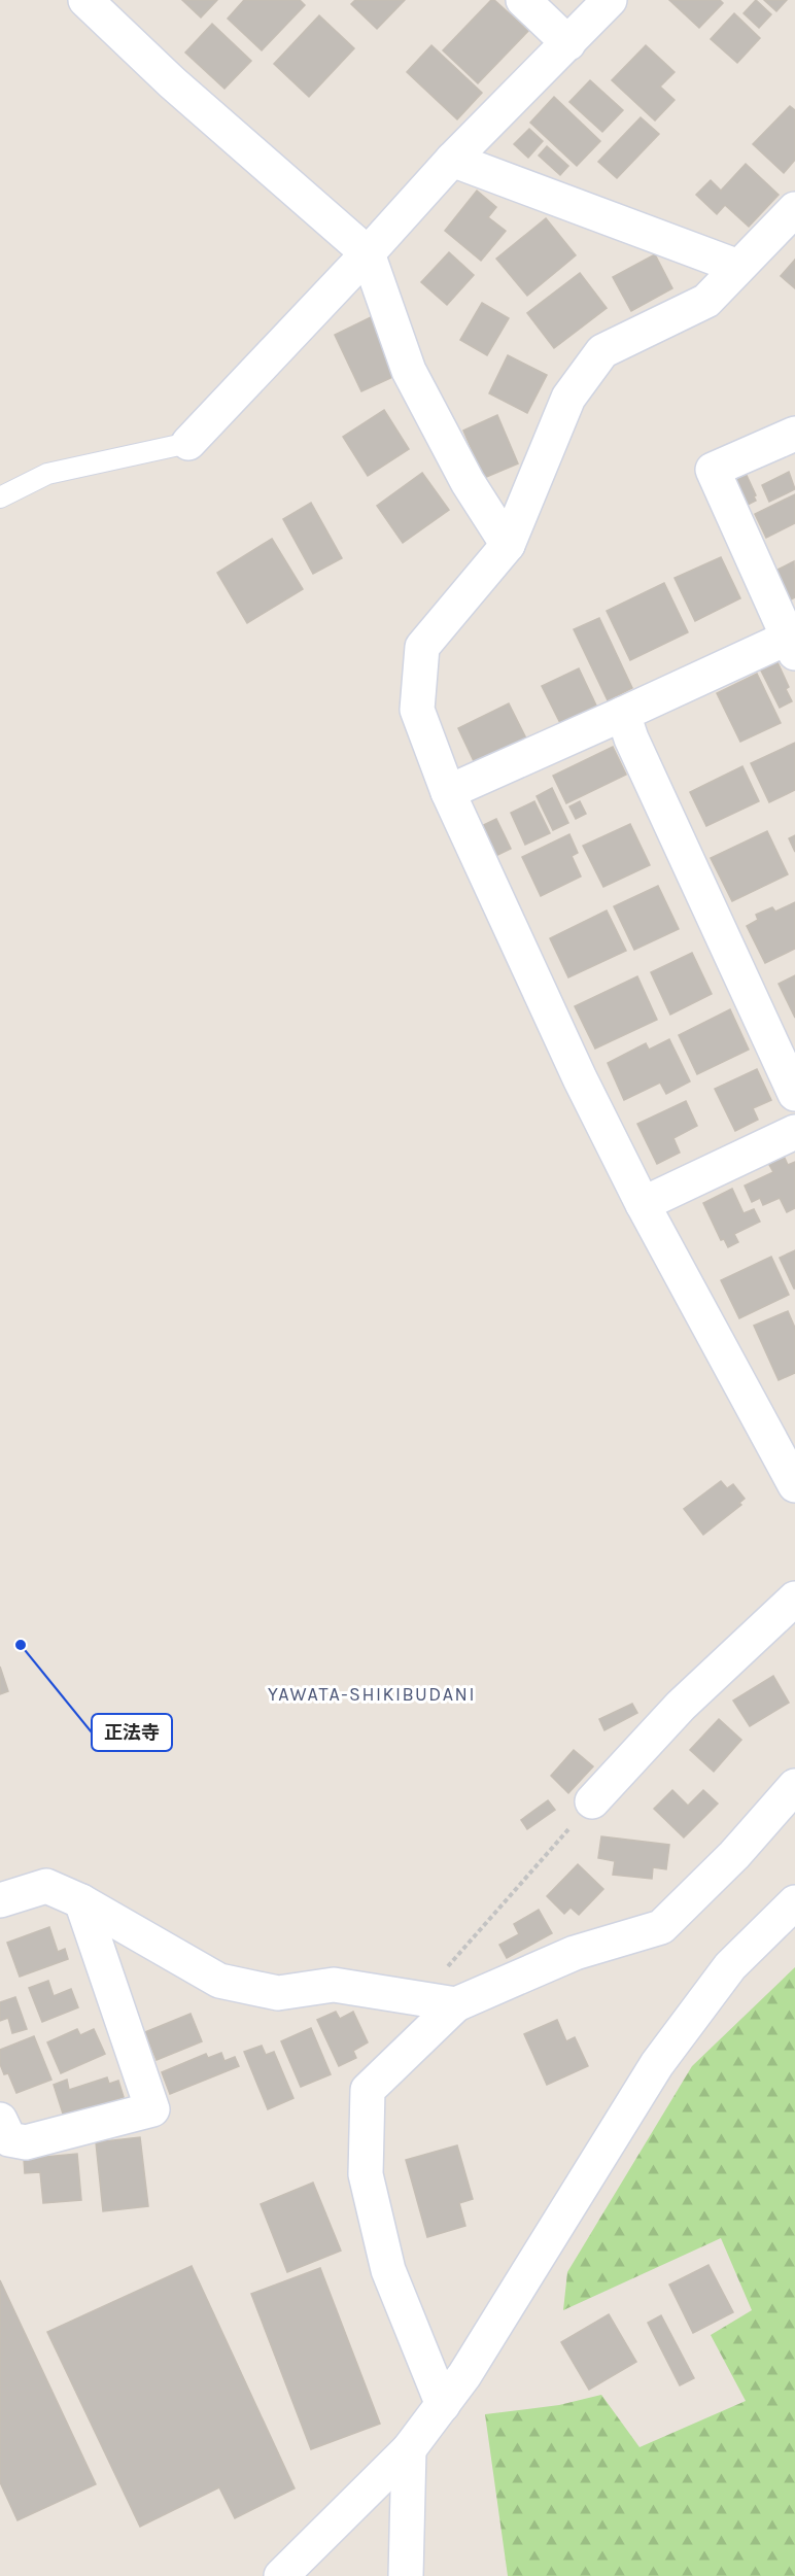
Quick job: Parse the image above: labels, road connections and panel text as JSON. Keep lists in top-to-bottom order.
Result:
{
  "districts": ["YAWATA-SHIKIBUDANI"],
  "places": ["正法寺"]
}
